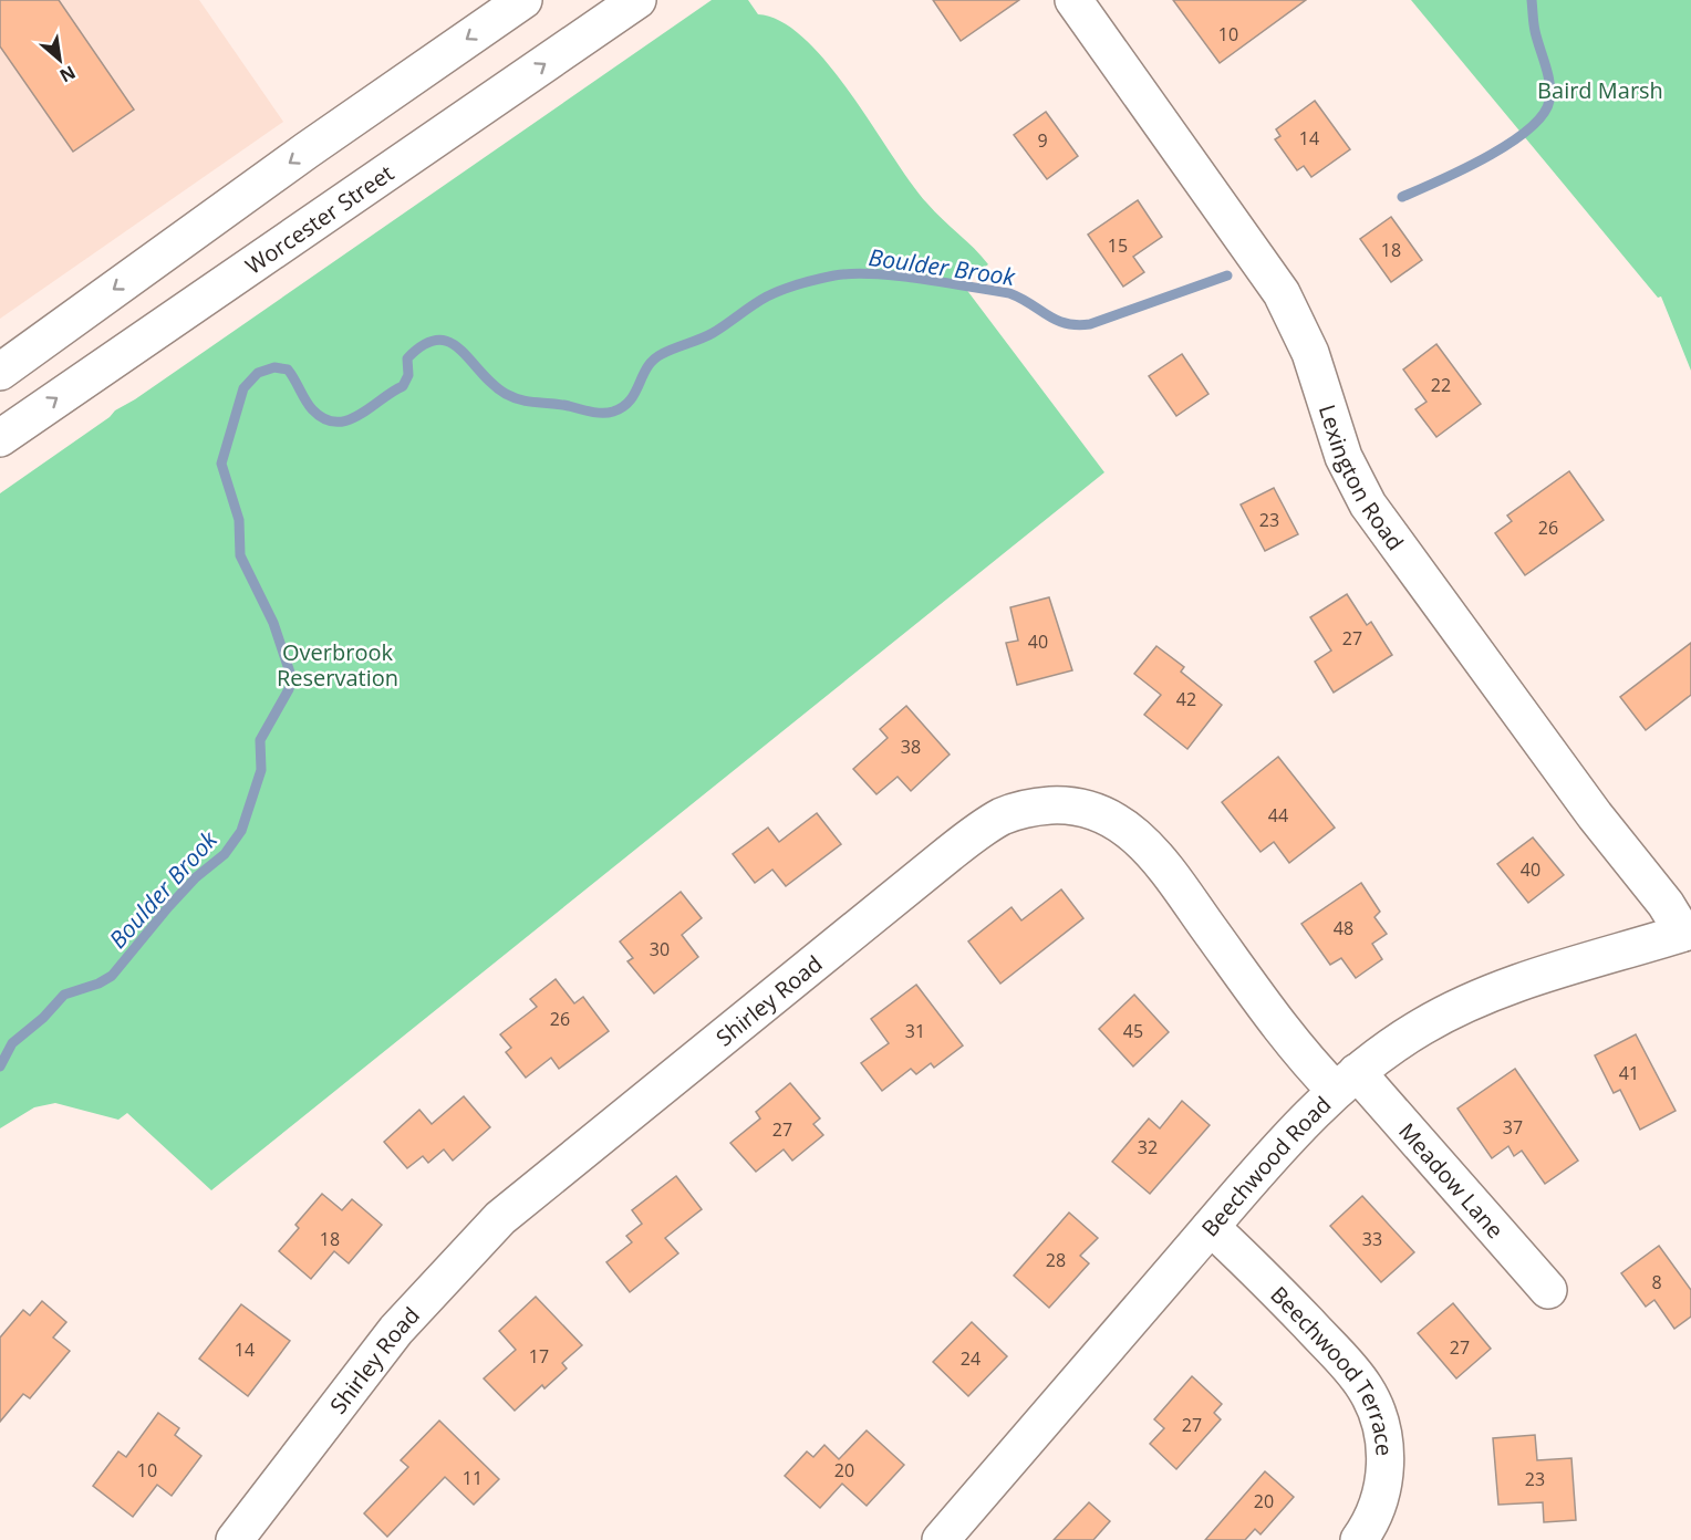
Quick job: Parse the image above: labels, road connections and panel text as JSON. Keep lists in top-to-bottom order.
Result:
{
  "streets": {
    "main road": [
      "Worcester Street",
      "Lexington Road",
      "Shirley Road",
      "Beechwood Road",
      "Meadow Lane",
      "Beechwood Terrace"
    ]
  },
  "crossings": [
    ["Lexington Road", "Beechwood Road"],
    ["Shirley Road", "Beechwood Road"],
    ["Shirley Road", "Meadow Lane"],
    ["Beechwood Road", "Meadow Lane"],
    ["Beechwood Road", "Beechwood Terrace"]
  ],
  "water": ["Boulder Brook"],
  "parks": ["Baird Marsh", "Overbrook Reservation"],
  "house_numbers": [
    "10",
    "14",
    "9",
    "15",
    "18",
    "22",
    "23",
    "26",
    "27",
    "40",
    "42",
    "38",
    "44",
    "40",
    "48",
    "30",
    "26",
    "31",
    "45",
    "41",
    "37",
    "27",
    "32",
    "18",
    "33",
    "28",
    "8",
    "27",
    "14",
    "17",
    "24",
    "27",
    "10",
    "20",
    "11",
    "23",
    "20"
  ],
  "north": "bottom right"
}
